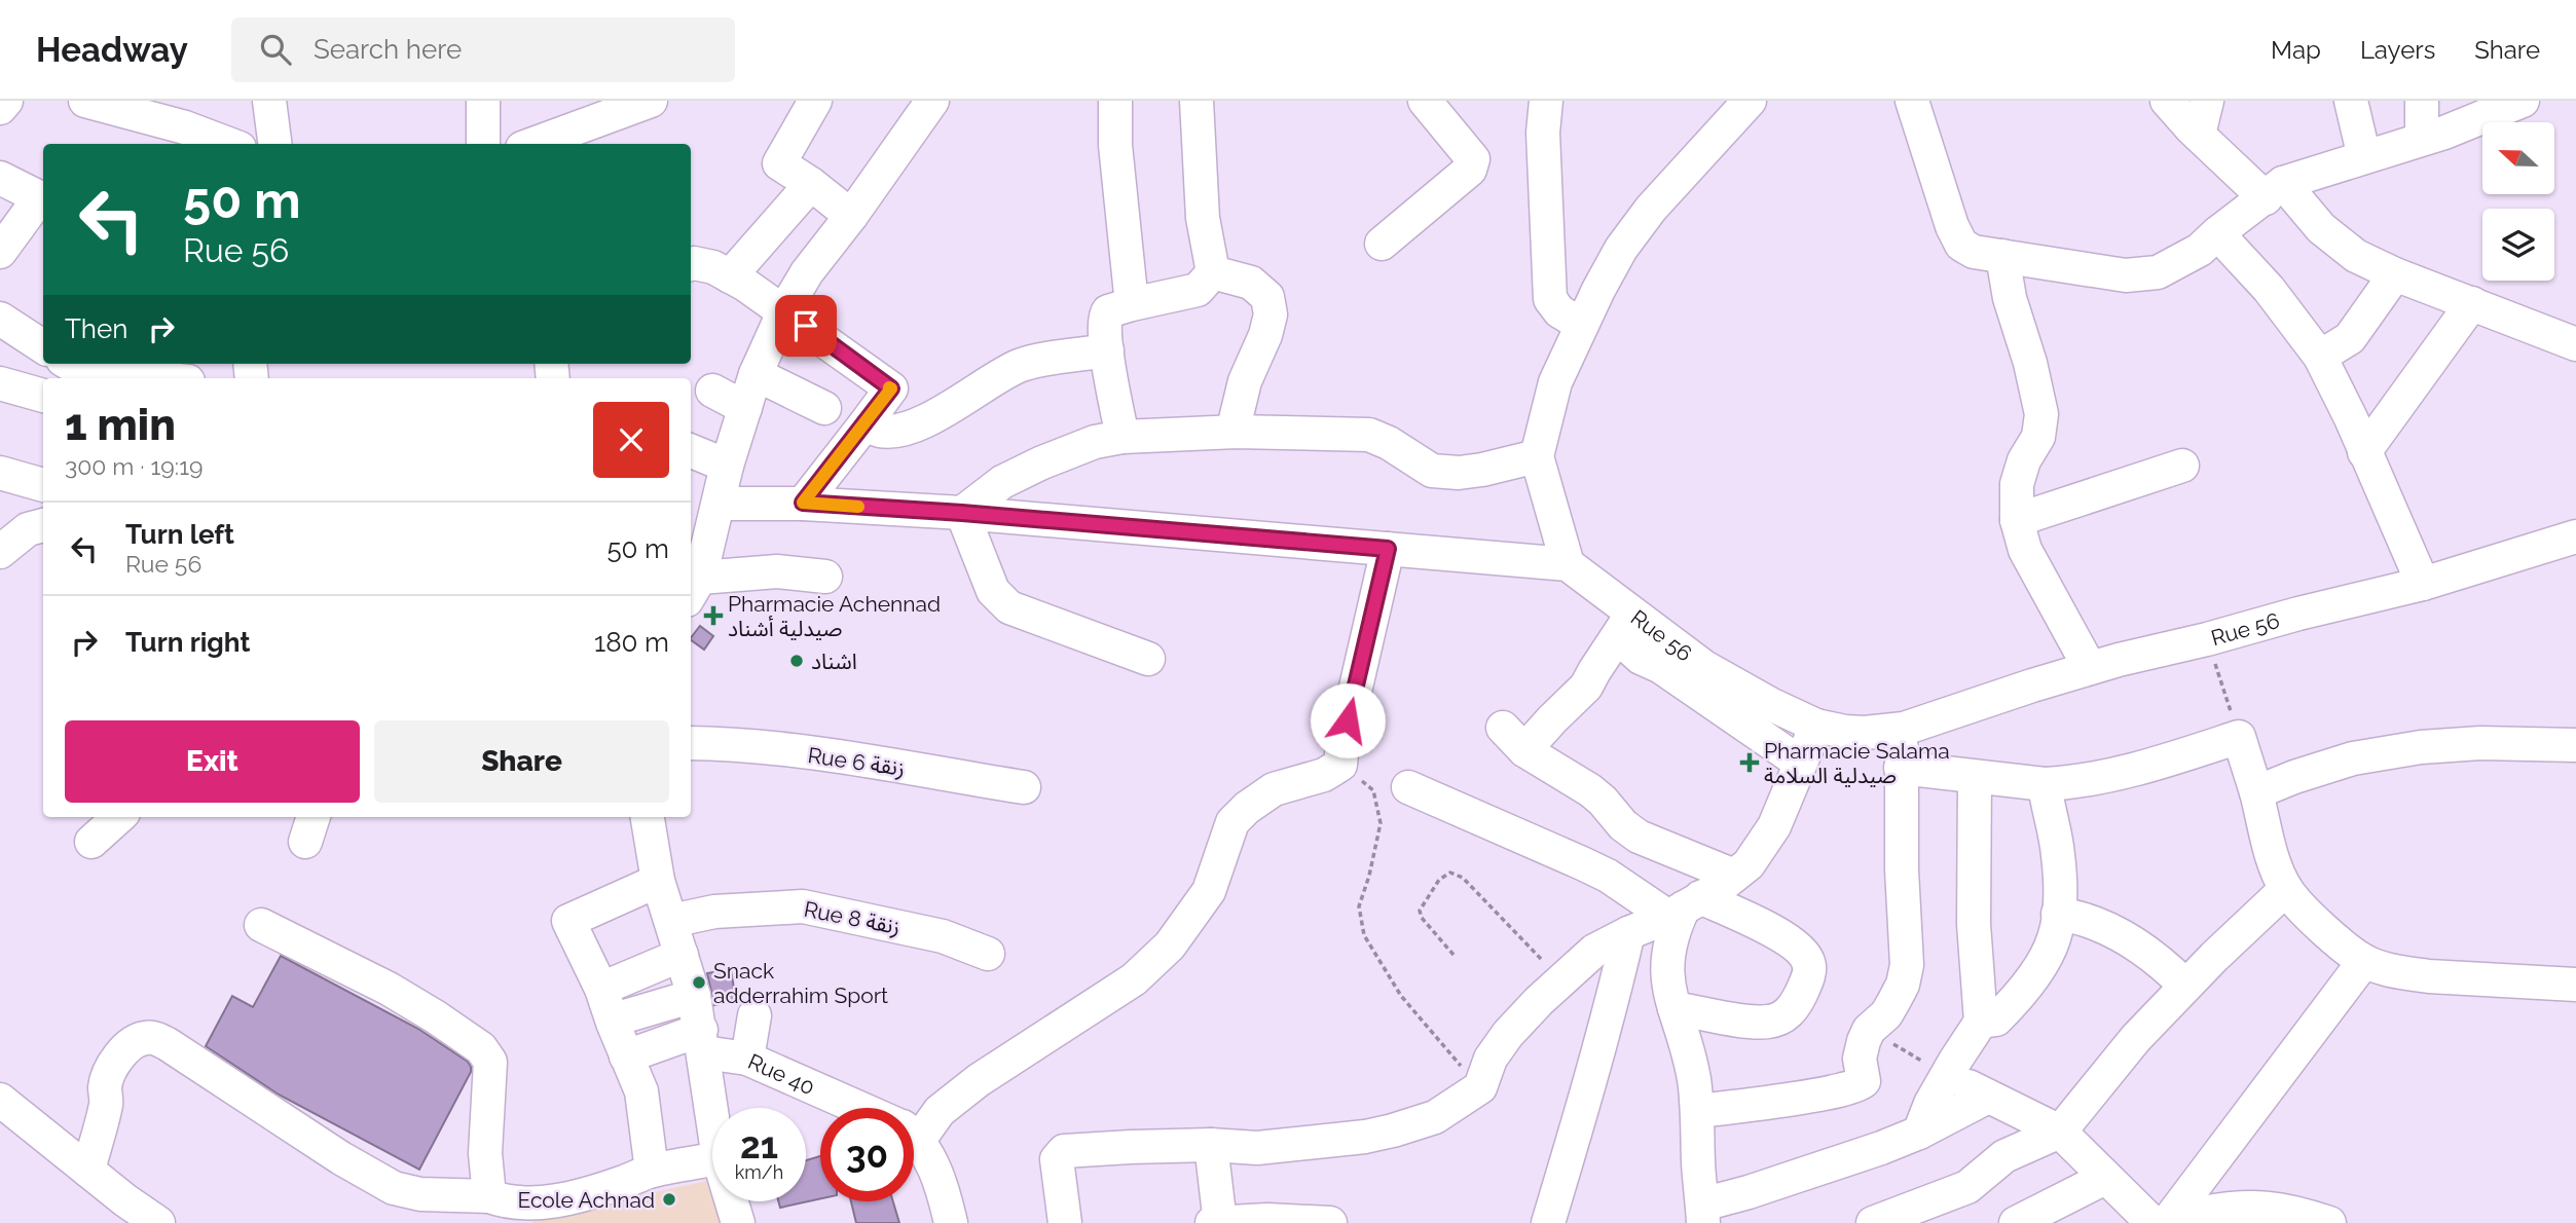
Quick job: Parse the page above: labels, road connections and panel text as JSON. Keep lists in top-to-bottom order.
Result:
{
  "streets": {
    "street": [
      "Rue 56",
      "Rue 6 زنقة",
      "Rue 8 زنقة",
      "Rue 40"
    ]
  },
  "places": {
    "health": ["Pharmacie Achennad صيدلية أشناد", "Pharmacie Salama صيدلية السلامة"],
    "other": ["اشناد", "Snack adderrahim Sport", "Ecole Achnad"]
  },
  "north": "left",
  "page": {
    "header": "Headway",
    "search": "Search here",
    "nav": ["Map", "Layers", "Share"],
    "turn": ["50 m", "Rue 56"],
    "then": "Then",
    "heading": ["1 min", "300 m · 19:19"],
    "list": [
      {
        "name": "Turn left",
        "note": "Rue 56",
        "value": "50 m"
      },
      {
        "name": "Turn right",
        "value": "180 m"
      }
    ],
    "buttons": ["Exit", "Share"],
    "speed": "21 km/h",
    "limit": "30"
  }
}
